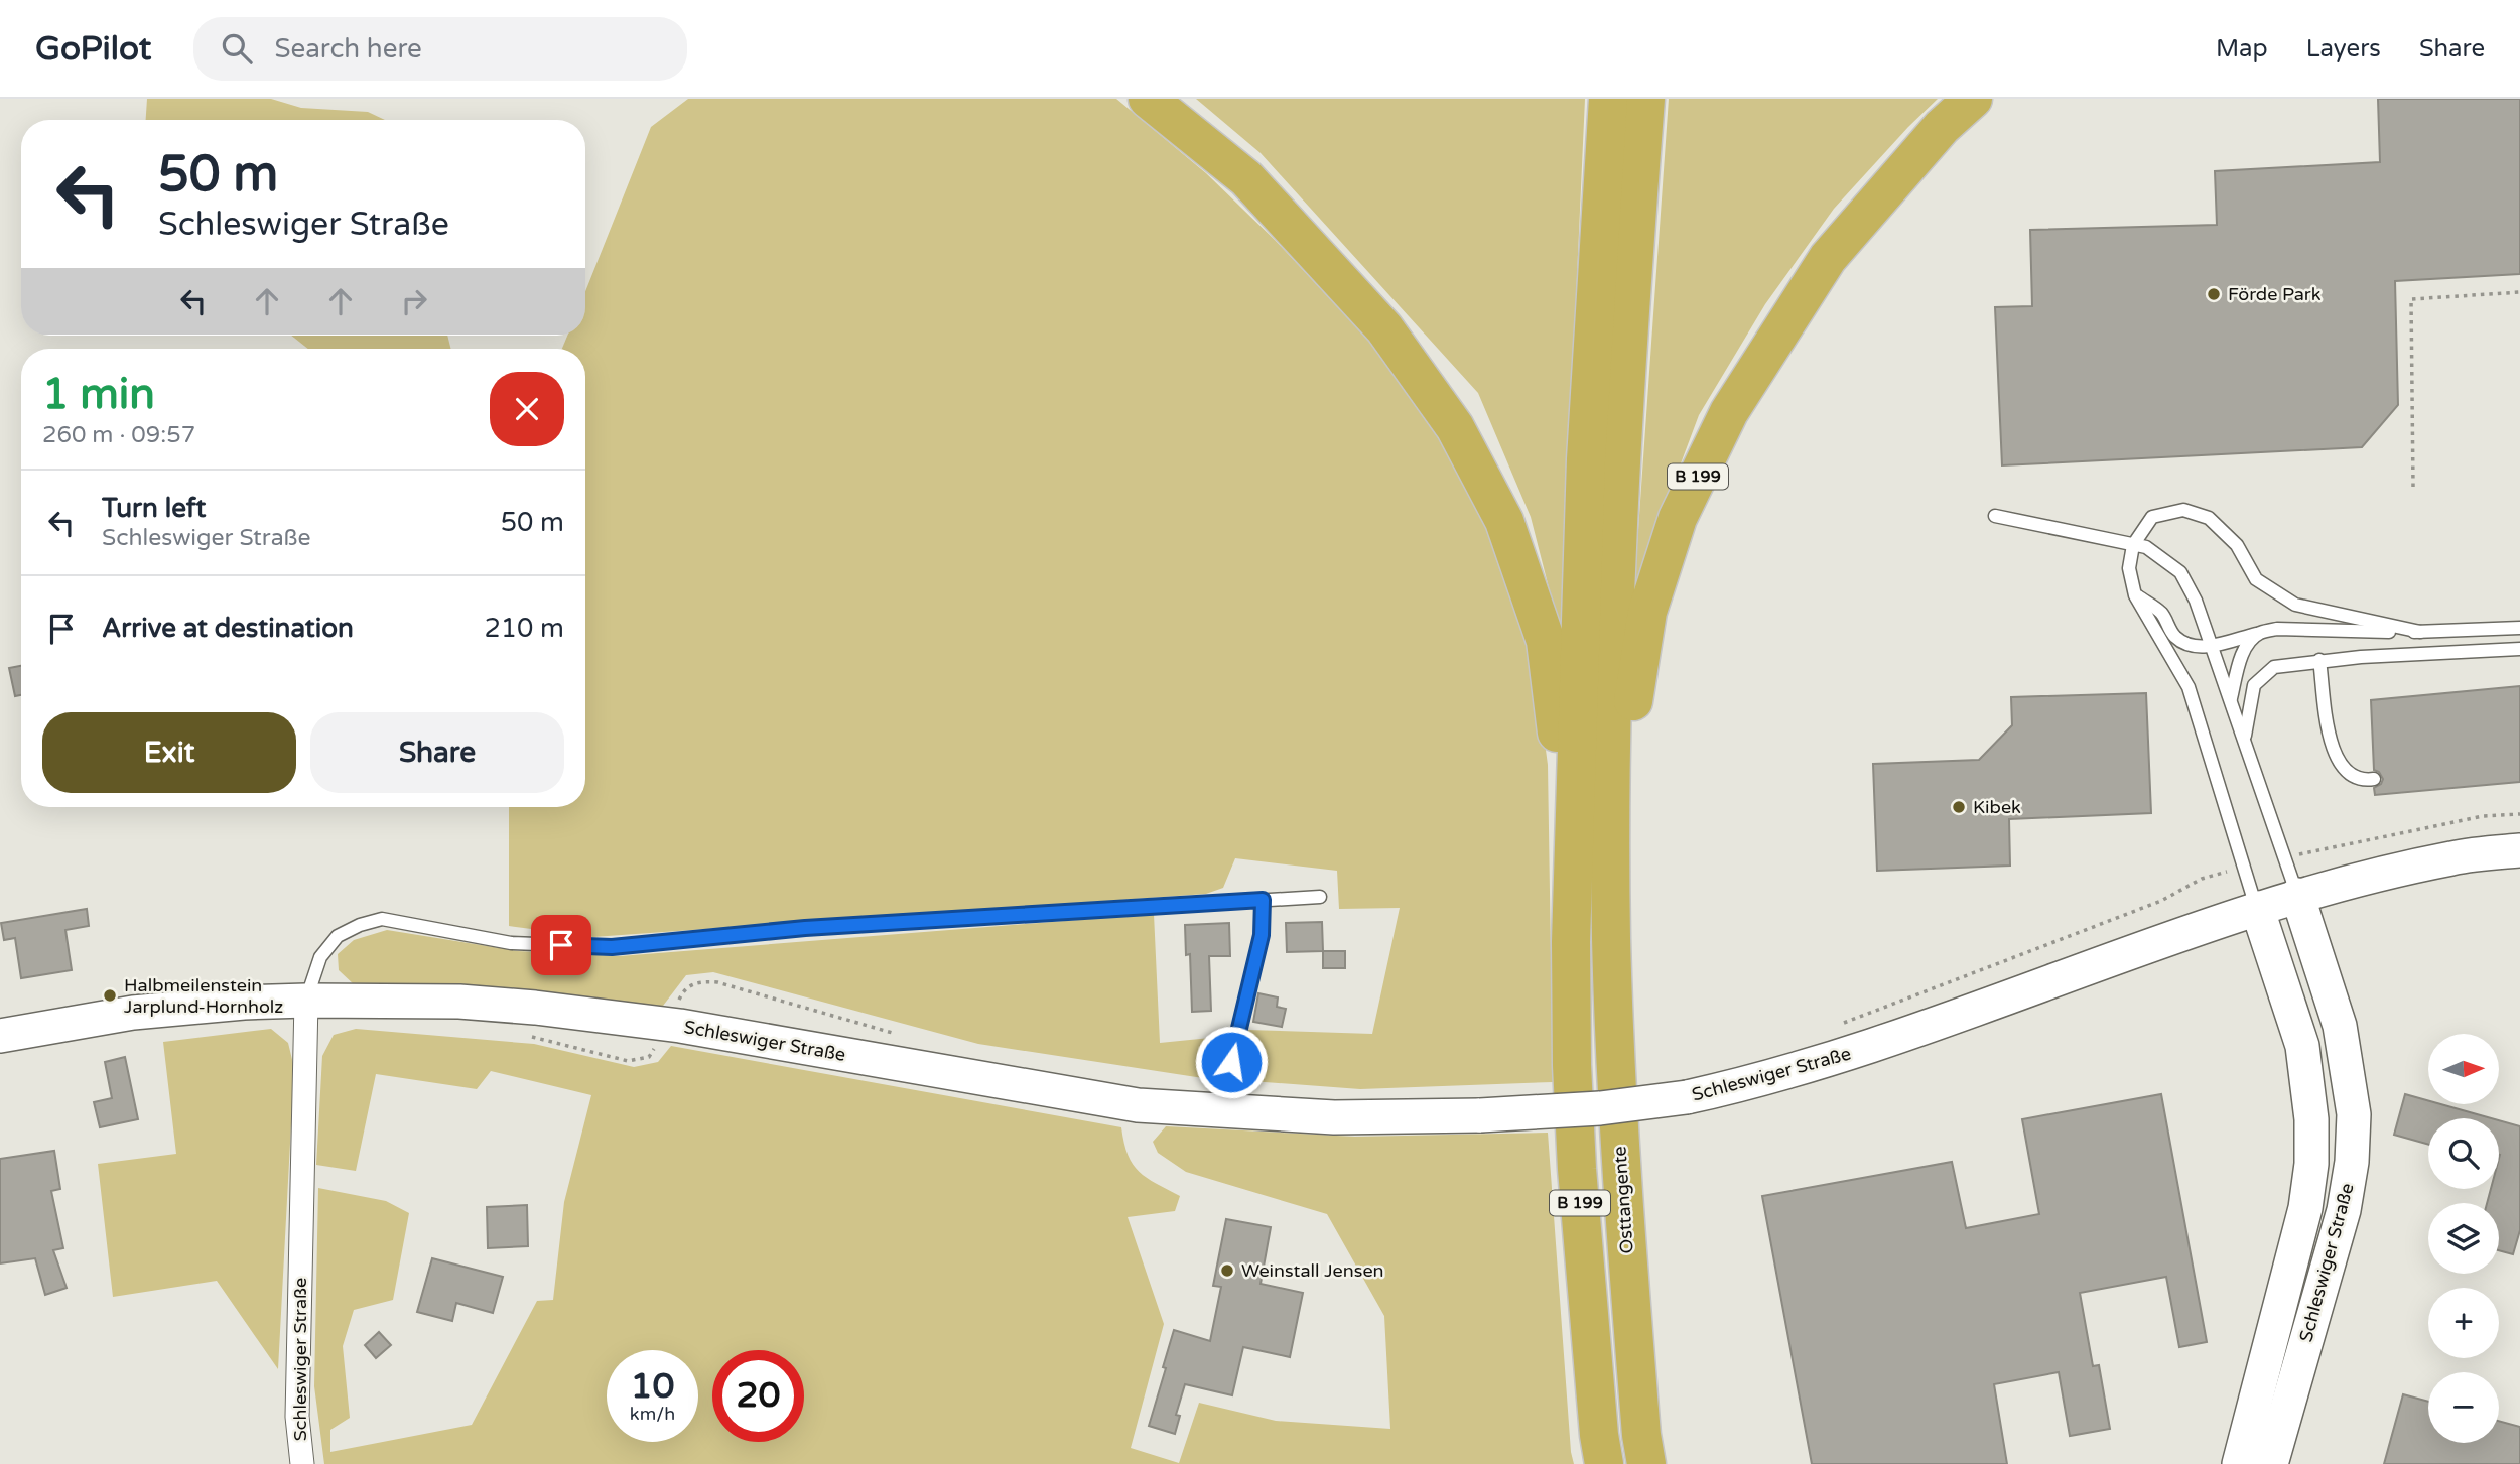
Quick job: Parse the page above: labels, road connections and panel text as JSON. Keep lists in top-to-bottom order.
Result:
{
  "streets": {
    "highway": ["B 199", "Osttangente"],
    "main road": ["Schleswiger Straße"]
  },
  "crossings": [
    ["B 199", "Osttangente"]
  ],
  "places": [
    "Förde Park",
    "Kibek",
    "Halbmeilenstein Jarplund-Hornholz",
    "Weinstall Jensen"
  ],
  "north": "right",
  "page": {
    "header": "GoPilot",
    "search": "Search here",
    "nav": ["Map", "Layers", "Share"],
    "turn": ["50 m", "Schleswiger Straße"],
    "heading": ["1 min", "260 m · 09:57"],
    "list": [
      {
        "name": "Turn left",
        "note": "Schleswiger Straße",
        "value": "50 m"
      },
      {
        "name": "Arrive at destination",
        "value": "210 m"
      }
    ],
    "buttons": ["Exit", "Share"],
    "map_buttons": ["+", "−"],
    "speed": "10 km/h",
    "limit": "20"
  }
}
